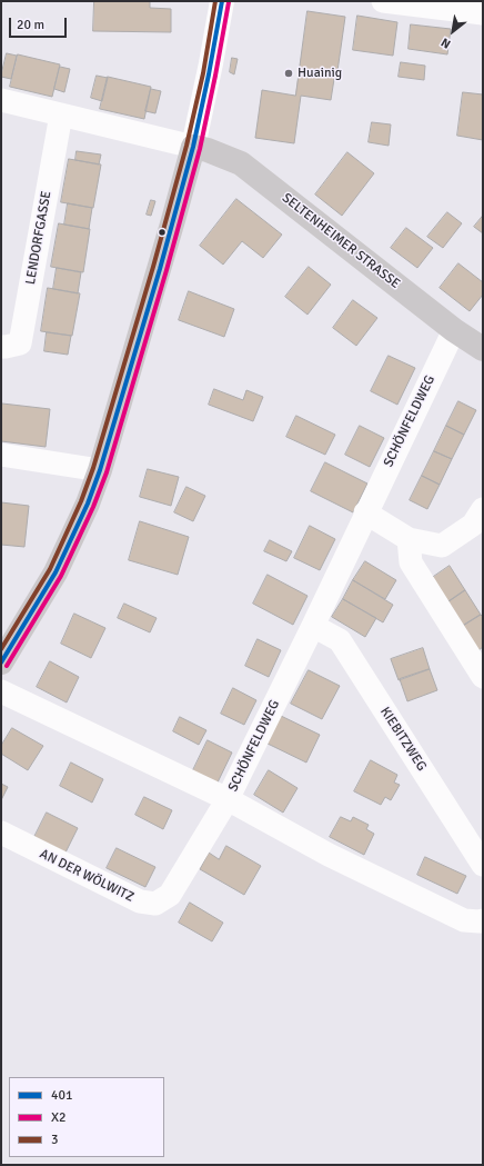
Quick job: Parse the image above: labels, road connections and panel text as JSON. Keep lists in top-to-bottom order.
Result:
{
  "streets": {
    "main road": ["SELTENHEIMER STRASSE"],
    "street": [
      "LENDORFGASSE",
      "SCHÖNFELDWEG",
      "KIEBITZWEG",
      "AN DER WÖLWITZ"
    ]
  },
  "crossings": [
    ["SELTENHEIMER STRASSE", "SCHÖNFELDWEG"],
    ["SCHÖNFELDWEG", "KIEBITZWEG"],
    ["SCHÖNFELDWEG", "AN DER WÖLWITZ"]
  ],
  "places": ["Huainig"],
  "lines": ["transit line 401", "transit line 3", "transit line X2"],
  "legend": ["401", "X2", "3"],
  "scale_bar": "20 m",
  "north": "bottom left"
}
